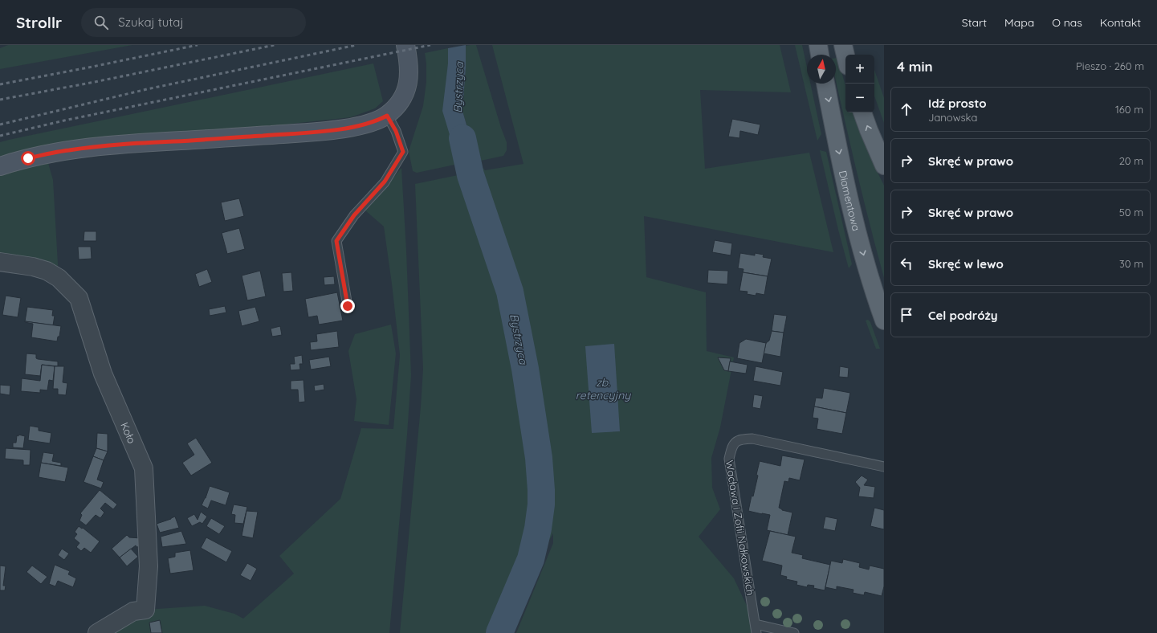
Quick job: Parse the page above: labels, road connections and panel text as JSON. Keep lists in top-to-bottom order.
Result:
{
  "streets": {
    "main road": ["Diamentowa"],
    "street": ["Koło"],
    "lane": ["Wacława i Zofii Nałkowskich"]
  },
  "one_way": ["Diamentowa"],
  "water": ["Bystrzyca", "zb. retencyjny"],
  "north": "top",
  "page": {
    "header": "Strollr",
    "search": "Szukaj tutaj",
    "nav": [
      "Start",
      "Mapa",
      "O nas",
      "Kontakt"
    ],
    "heading": ["4 min", "Pieszo · 260 m"],
    "map_buttons": ["+", "−"],
    "list": [
      ["Idź prosto", "Janowska", "160 m"],
      ["Skręć w prawo", "20 m"],
      ["Skręć w prawo", "50 m"],
      ["Skręć w lewo", "30 m"],
      "Cel podróży"
    ]
  }
}
